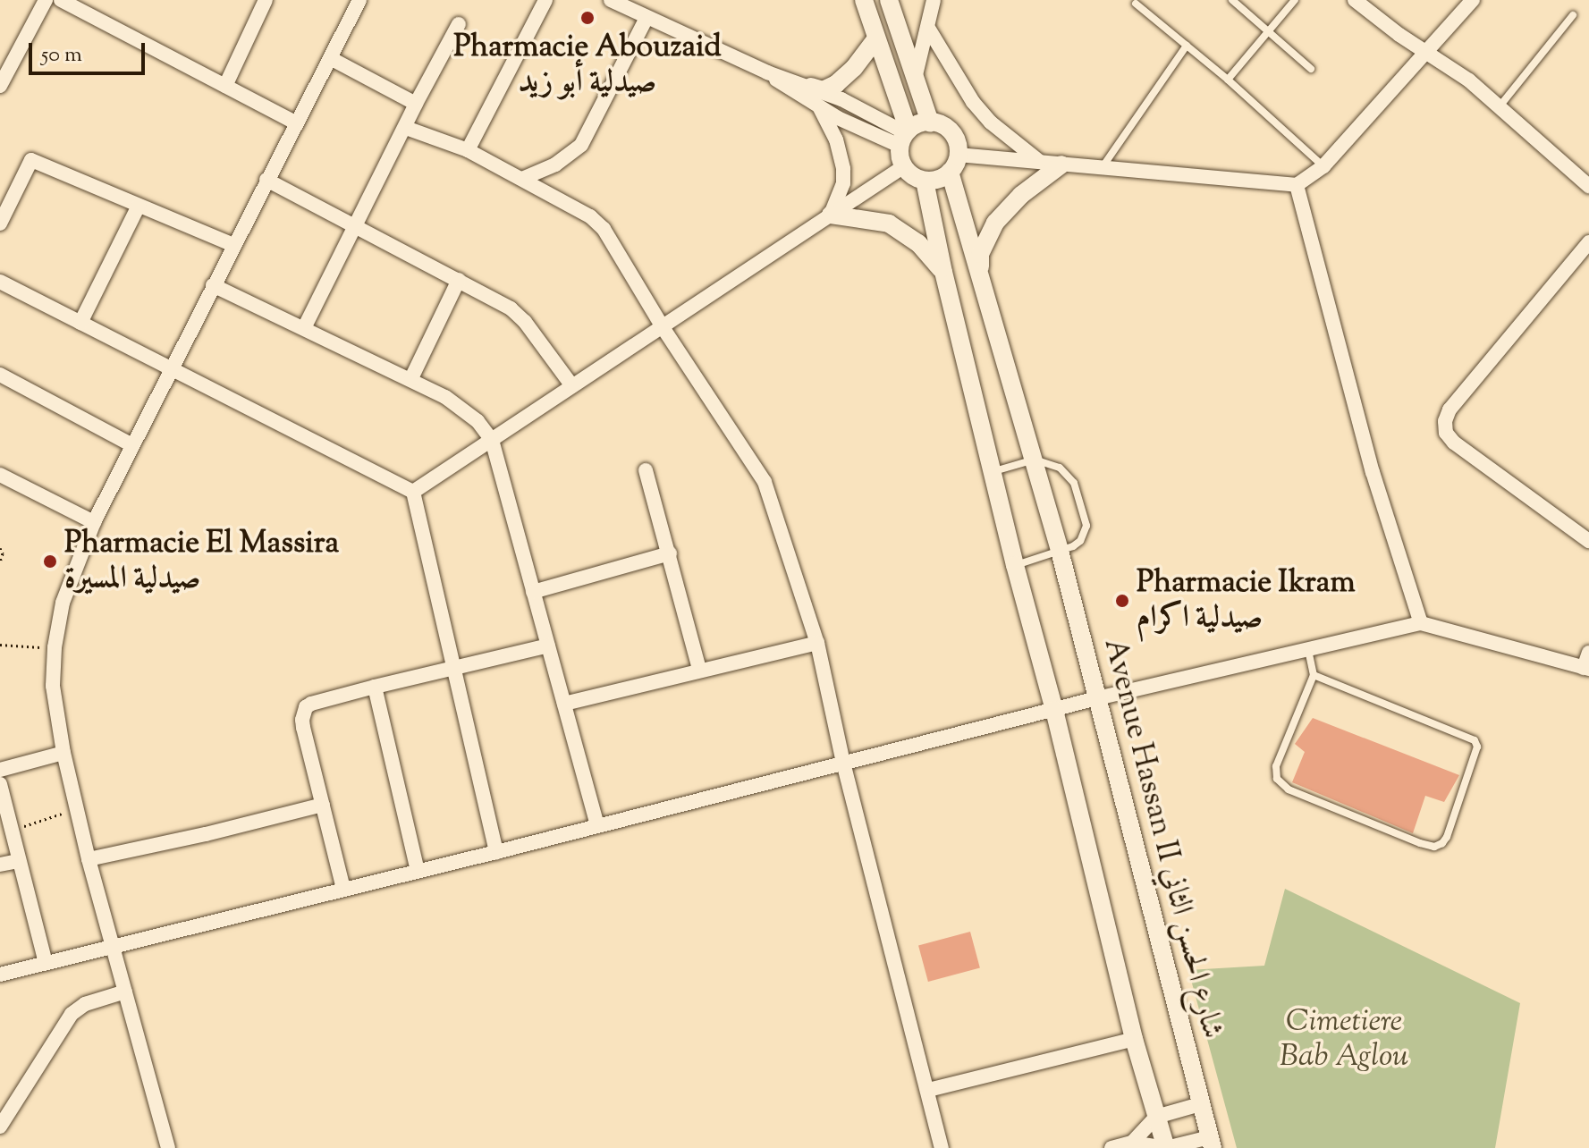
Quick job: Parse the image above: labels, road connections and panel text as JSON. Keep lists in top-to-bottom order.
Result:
{
  "streets": {
    "street": ["Avenue Hassan II شارع الحسن الثاني"]
  },
  "parks": ["Cimetiere Bab Aglou"],
  "places": ["Pharmacie Abouzaid صيدلية أبو زيد", "Pharmacie El Massira صيدلية المسيرة", "Pharmacie Ikram صيدلية اكرام"],
  "scale_bar": "50 m"
}
